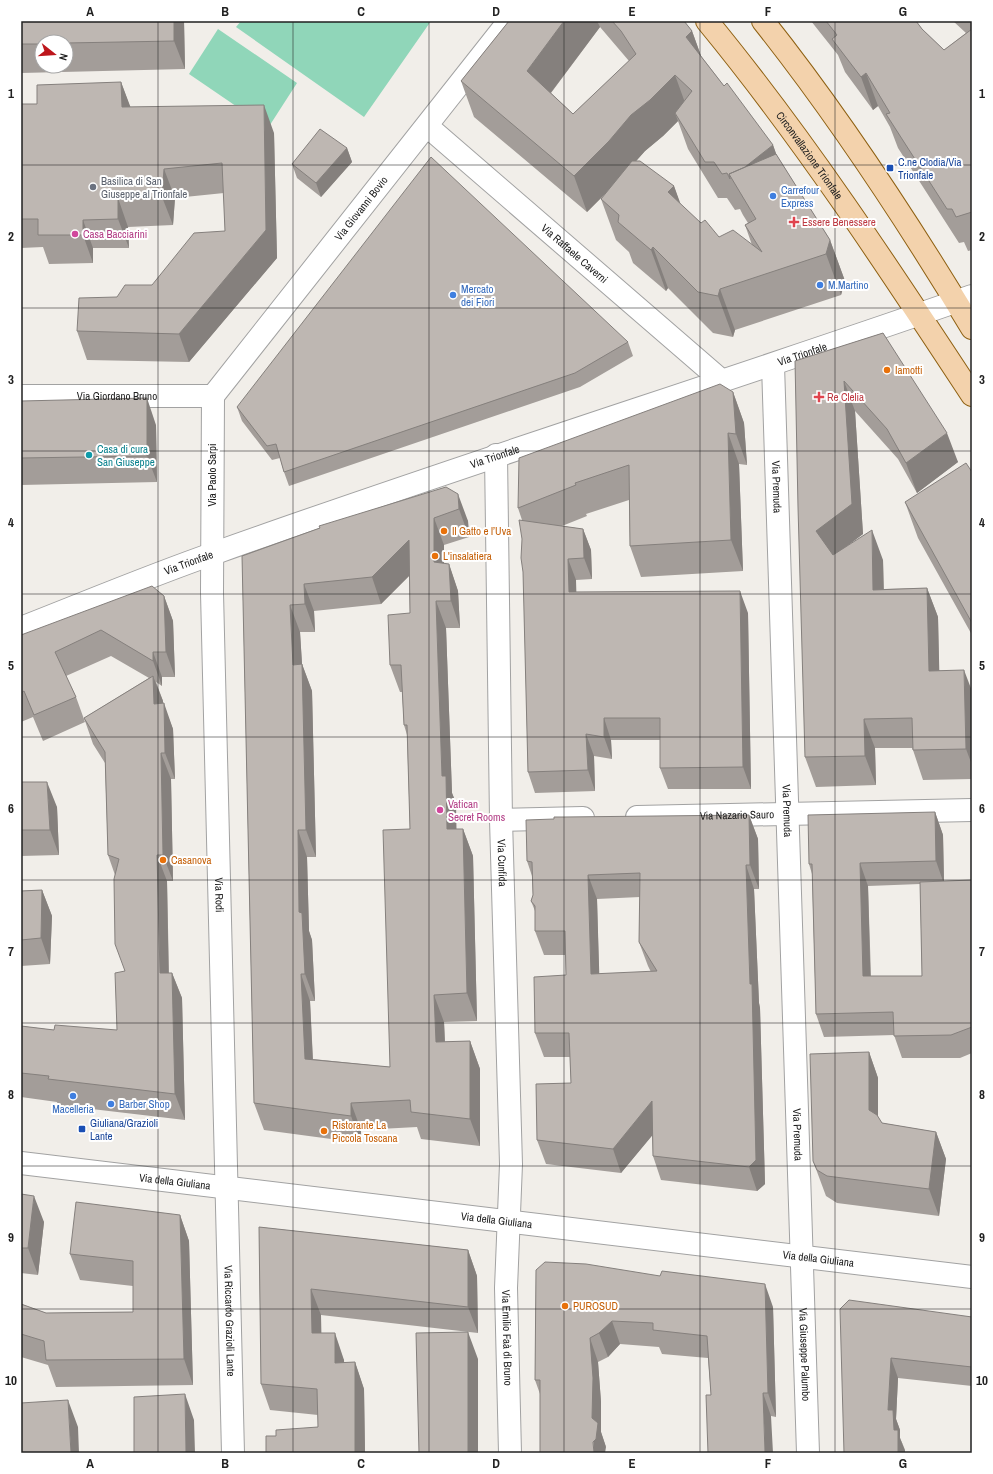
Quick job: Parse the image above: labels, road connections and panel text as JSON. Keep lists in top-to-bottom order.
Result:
{
  "streets": {
    "main road": ["Circonvallazione Trionfale"],
    "street": [
      "Via Giovanni Bovio",
      "Via Raffaele Caverni",
      "Via Trionfale",
      "Via Giordano Bruno",
      "Via Paolo Sarpi",
      "Via Premuda",
      "Via Nazario Sauro",
      "Via Cunfida",
      "Via Rodi",
      "Via della Giuliana",
      "Via Riccardo Grazioli Lante",
      "Via Emilio Faà di Bruno",
      "Via Giuseppe Palumbo"
    ]
  },
  "crossings": [
    ["Circonvallazione Trionfale", "Via Trionfale"],
    ["Via Giovanni Bovio", "Via Raffaele Caverni"],
    ["Via Giovanni Bovio", "Via Giordano Bruno"],
    ["Via Giovanni Bovio", "Via Paolo Sarpi"],
    ["Via Raffaele Caverni", "Via Trionfale"],
    ["Via Trionfale", "Via Paolo Sarpi"],
    ["Via Trionfale", "Via Premuda"],
    ["Via Trionfale", "Via Cunfida"],
    ["Via Trionfale", "Via Rodi"],
    ["Via Giordano Bruno", "Via Paolo Sarpi"],
    ["Via Paolo Sarpi", "Via Rodi"],
    ["Via Premuda", "Via Nazario Sauro"],
    ["Via Premuda", "Via della Giuliana"],
    ["Via Premuda", "Via Giuseppe Palumbo"],
    ["Via Nazario Sauro", "Via Cunfida"],
    ["Via Cunfida", "Via della Giuliana"],
    ["Via Cunfida", "Via Emilio Faà di Bruno"],
    ["Via Rodi", "Via della Giuliana"],
    ["Via Rodi", "Via Riccardo Grazioli Lante"],
    ["Via della Giuliana", "Via Riccardo Grazioli Lante"],
    ["Via della Giuliana", "Via Emilio Faà di Bruno"],
    ["Via della Giuliana", "Via Giuseppe Palumbo"]
  ],
  "places": {
    "transit": ["C.ne Clodia/Via Trionfale", "Giuliana/Grazioli Lante"],
    "other": [
      "Basilica di San Giuseppe al Trionfale",
      "Carrefour Express",
      "Casa Bacciarini",
      "M.Martino",
      "Mercato dei Fiori",
      "Iamotti",
      "Casa di cura San Giuseppe",
      "Il Gatto e l’Uva",
      "L'insalatiera",
      "Vatican Secret Rooms",
      "Casanova",
      "Macelleria",
      "Barber Shop",
      "Ristorante La Piccola Toscana",
      "PUROSUD"
    ],
    "health": ["Essere Benessere", "Re Clelia"]
  },
  "north": "right",
  "grid": {
    "columns": [
      "A",
      "B",
      "C",
      "D",
      "E",
      "F",
      "G"
    ],
    "rows": [
      "1",
      "2",
      "3",
      "4",
      "5",
      "6",
      "7",
      "8",
      "9",
      "10"
    ]
  }
}
